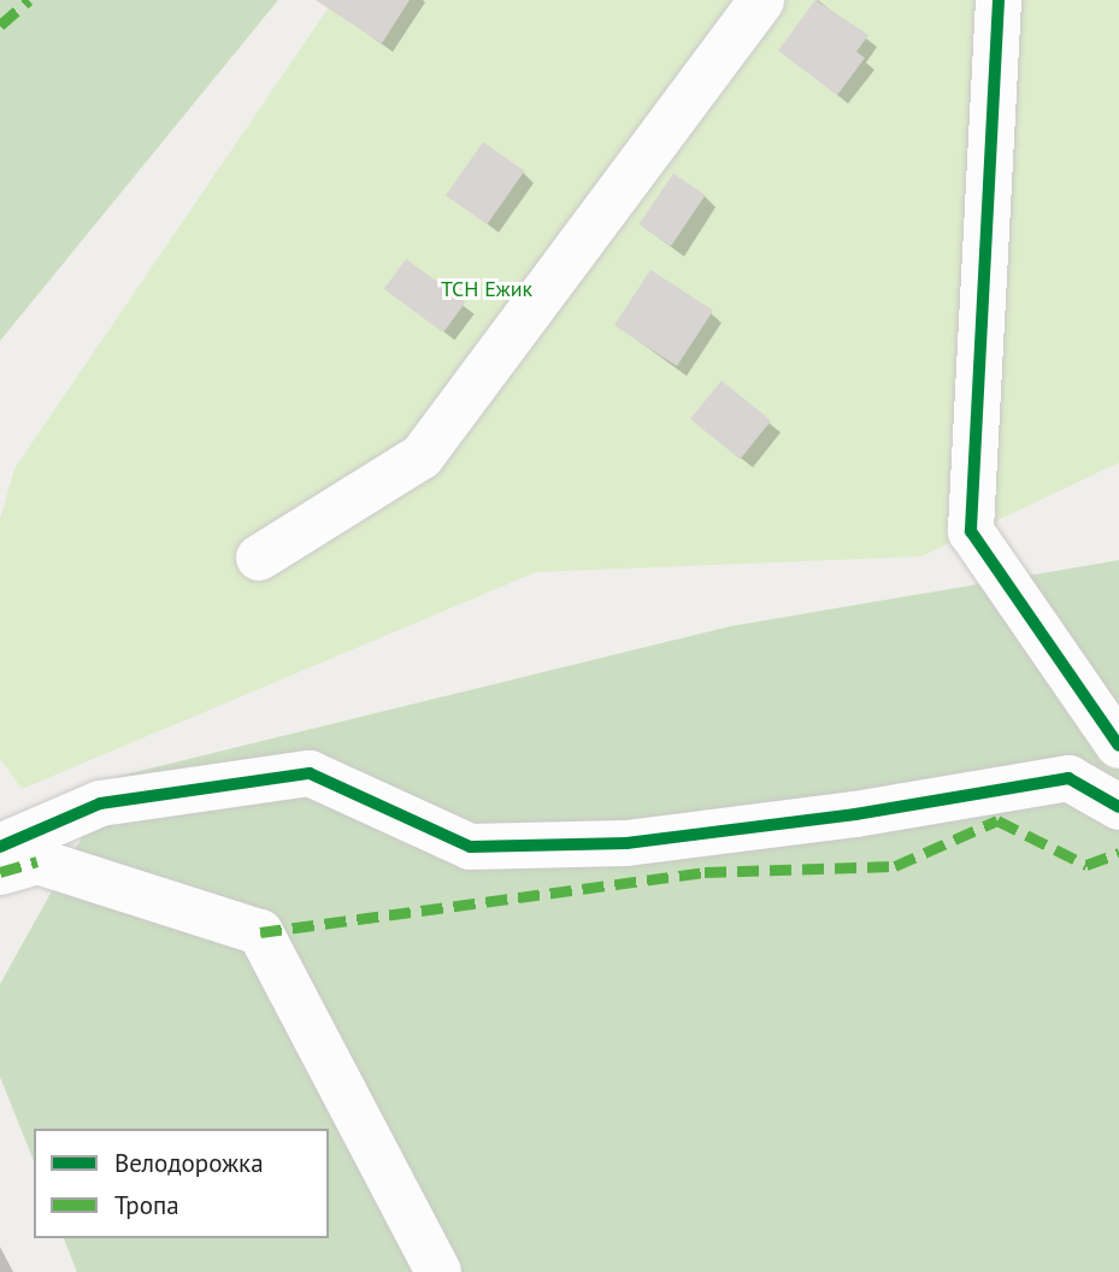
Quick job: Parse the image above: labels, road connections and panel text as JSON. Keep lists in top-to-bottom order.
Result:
{
  "parks": ["ТСН Ежик"],
  "legend": ["Велодорожка", "Тропа"]
}
